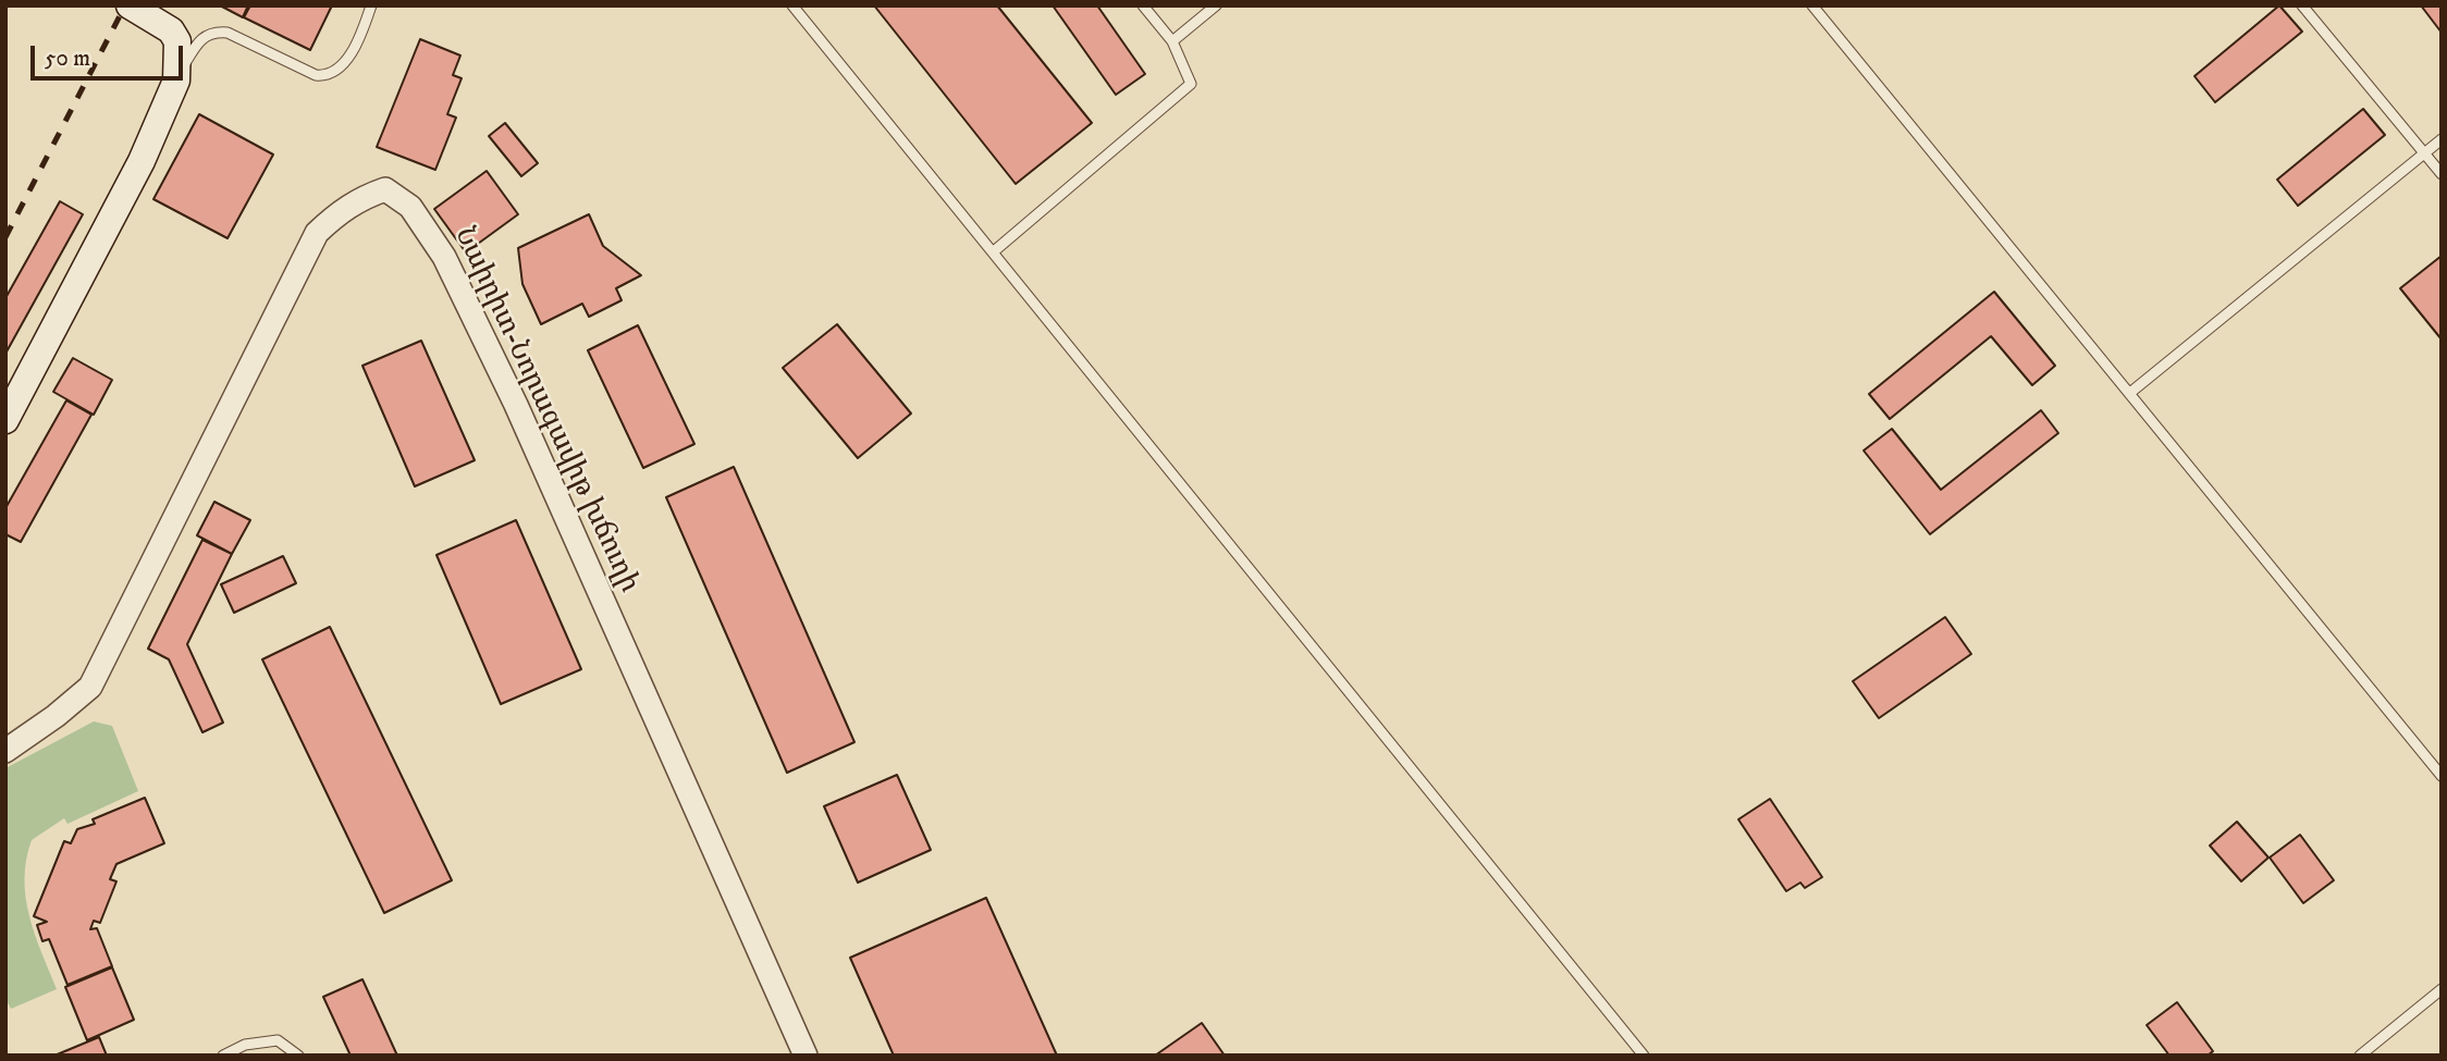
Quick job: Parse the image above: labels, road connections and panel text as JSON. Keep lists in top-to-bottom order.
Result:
{
  "streets": {
    "street": ["Նաիրիտ-Նորագավիթ խճուղի"]
  },
  "scale_bar": "50 m"
}
